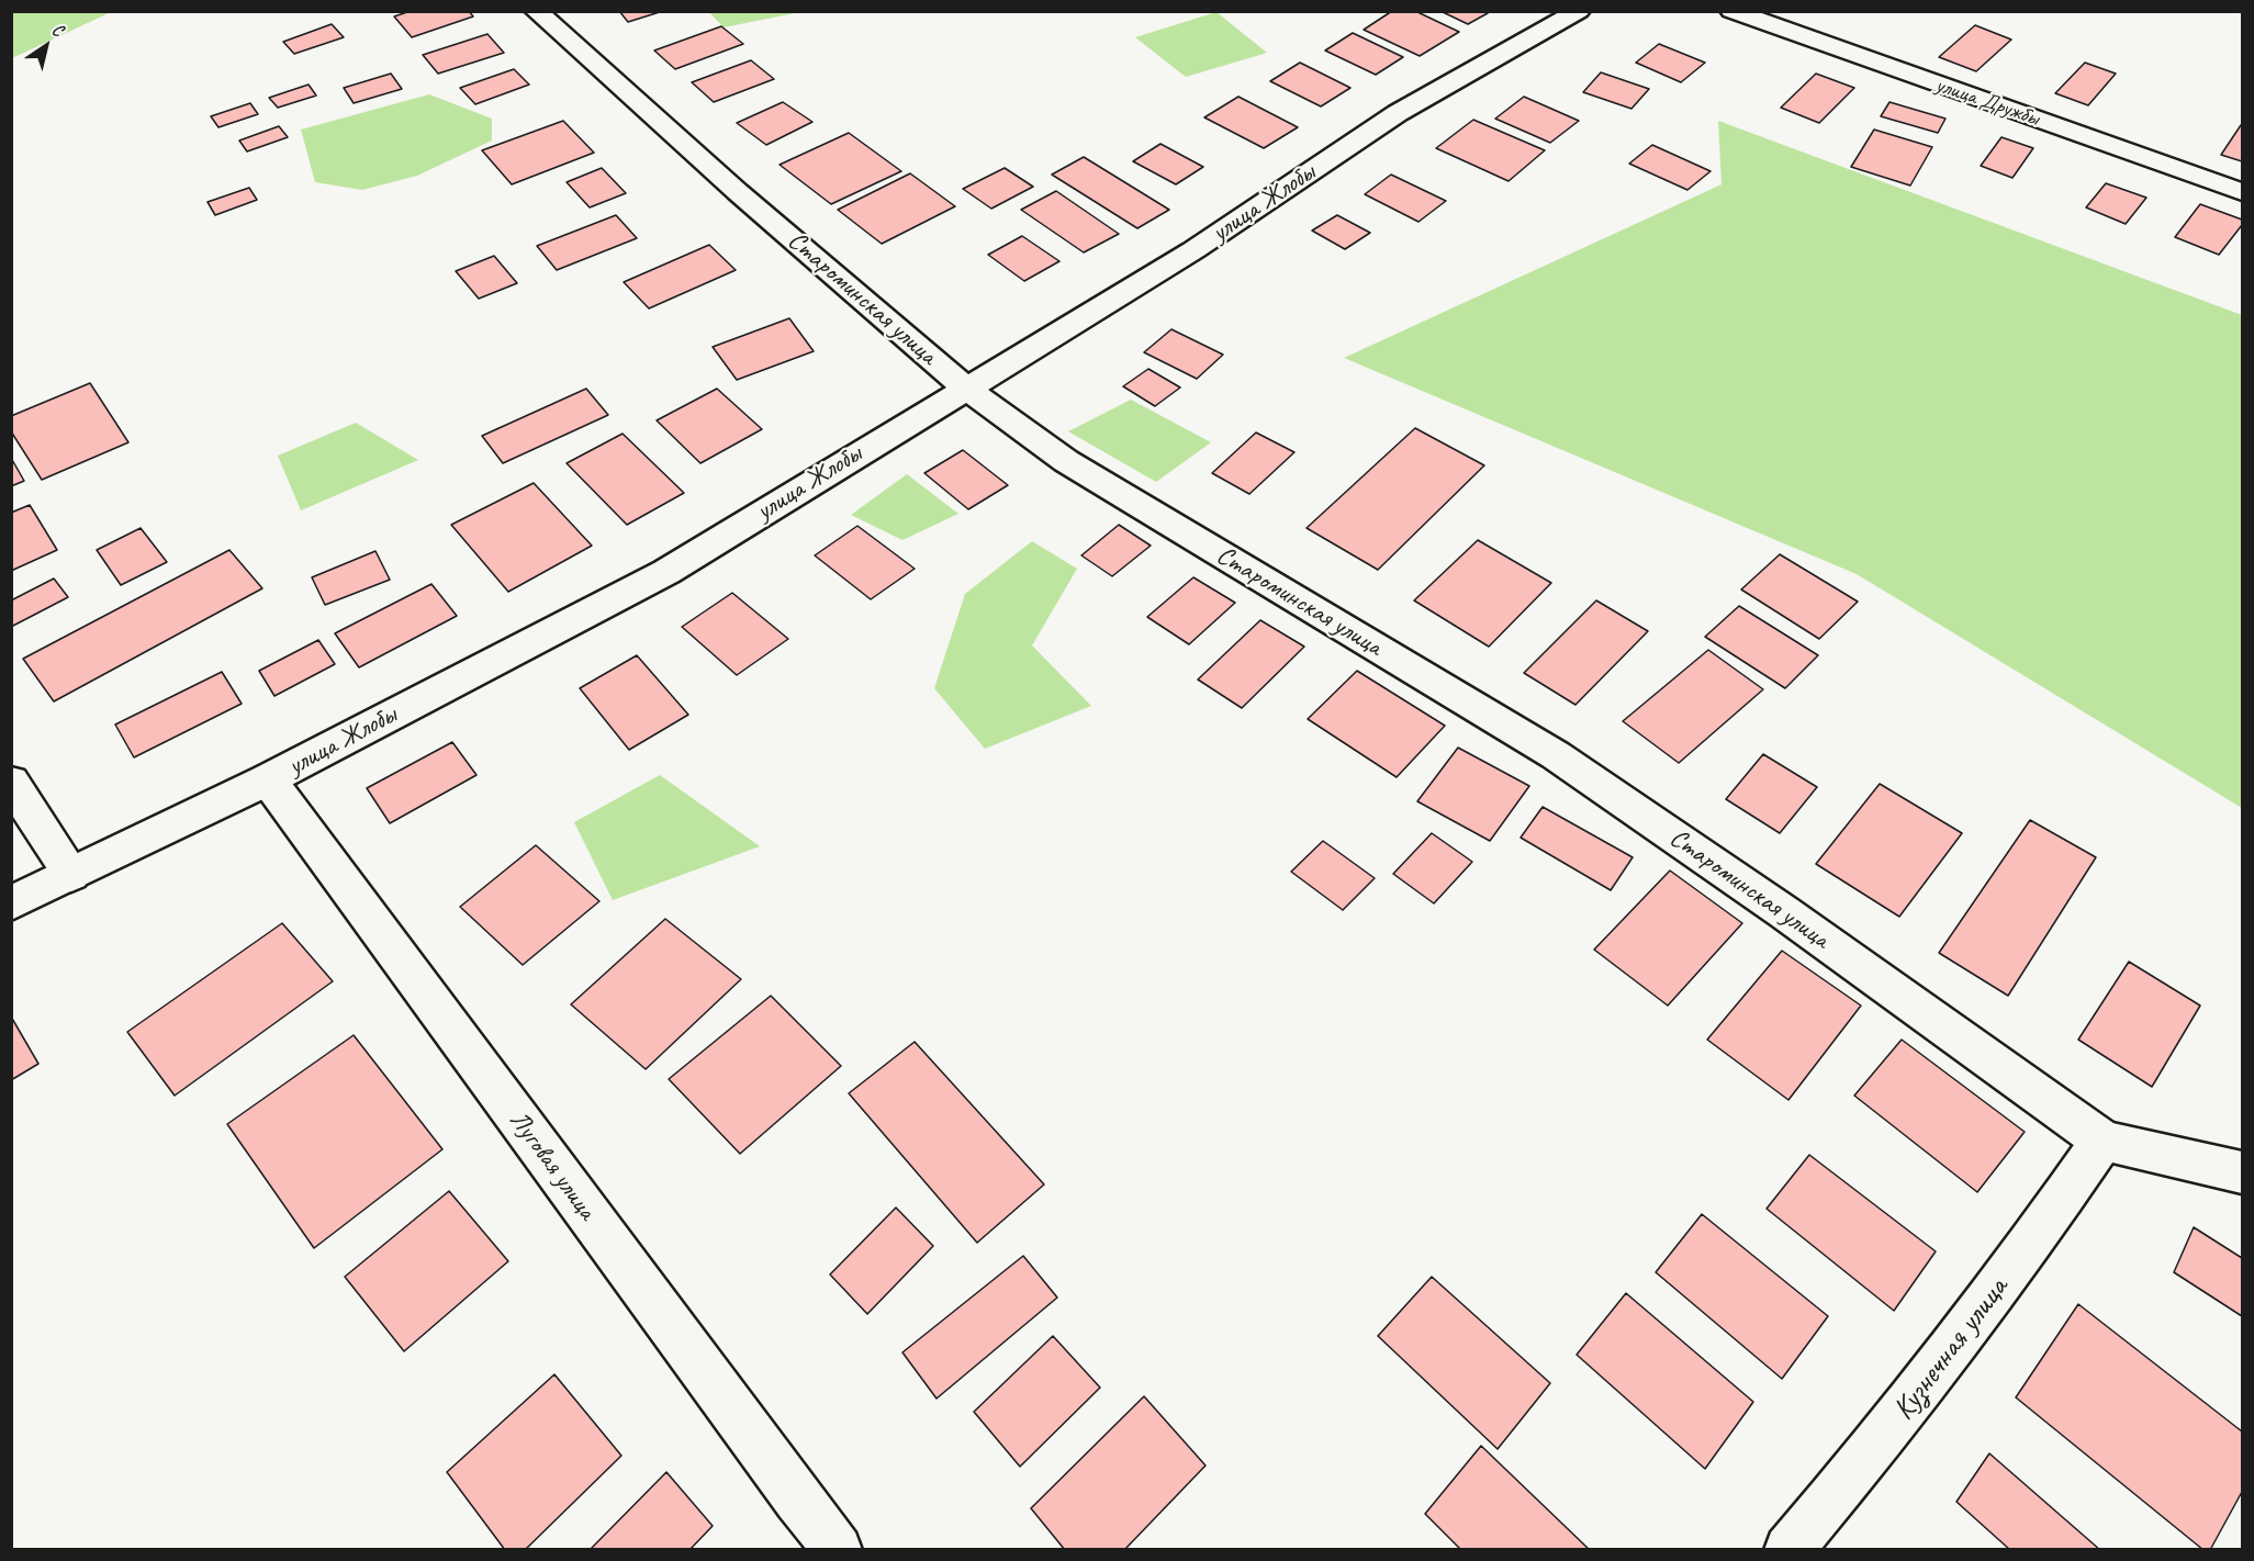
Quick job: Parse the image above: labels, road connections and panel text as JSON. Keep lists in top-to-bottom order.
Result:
{
  "streets": {
    "street": [
      "улица Дружбы",
      "улица Жлобы",
      "Староминская улица",
      "Луговая улица",
      "Кузнечная улица"
    ]
  },
  "crossings": [
    ["улица Жлобы", "Староминская улица"],
    ["улица Жлобы", "Луговая улица"],
    ["Староминская улица", "Кузнечная улица"]
  ],
  "north": "top right"
}
